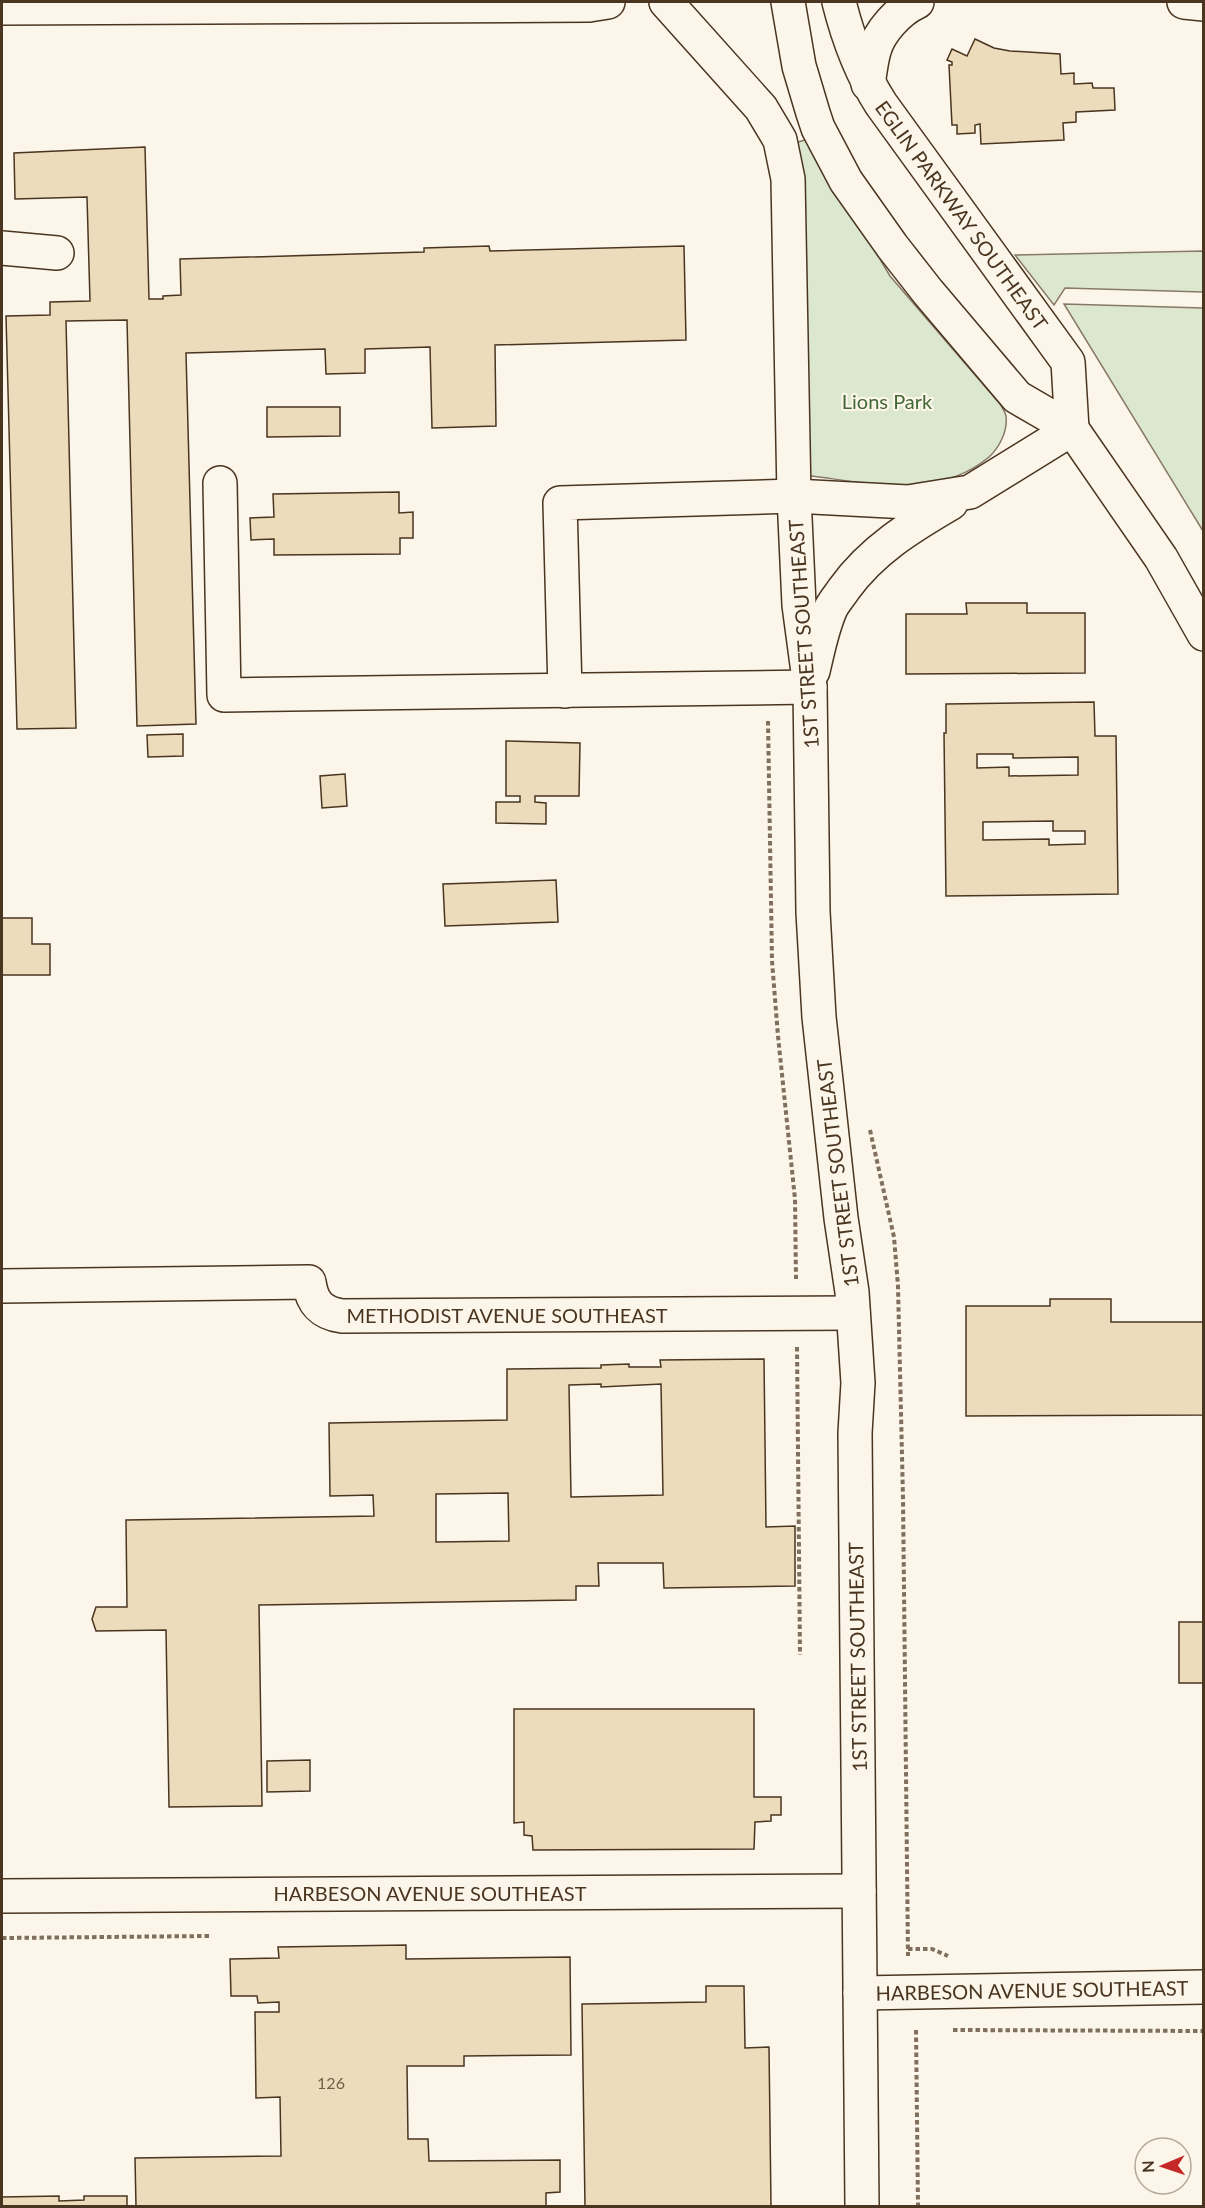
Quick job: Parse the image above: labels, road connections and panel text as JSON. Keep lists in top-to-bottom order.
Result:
{
  "streets": {
    "main road": [
      "EGLIN PARKWAY SOUTHEAST",
      "1ST STREET SOUTHEAST",
      "METHODIST AVENUE SOUTHEAST",
      "HARBESON AVENUE SOUTHEAST"
    ]
  },
  "crossings": [
    ["1ST STREET SOUTHEAST", "METHODIST AVENUE SOUTHEAST"],
    ["1ST STREET SOUTHEAST", "HARBESON AVENUE SOUTHEAST"]
  ],
  "parks": ["Lions Park"],
  "house_numbers": ["126"],
  "north": "left"
}
